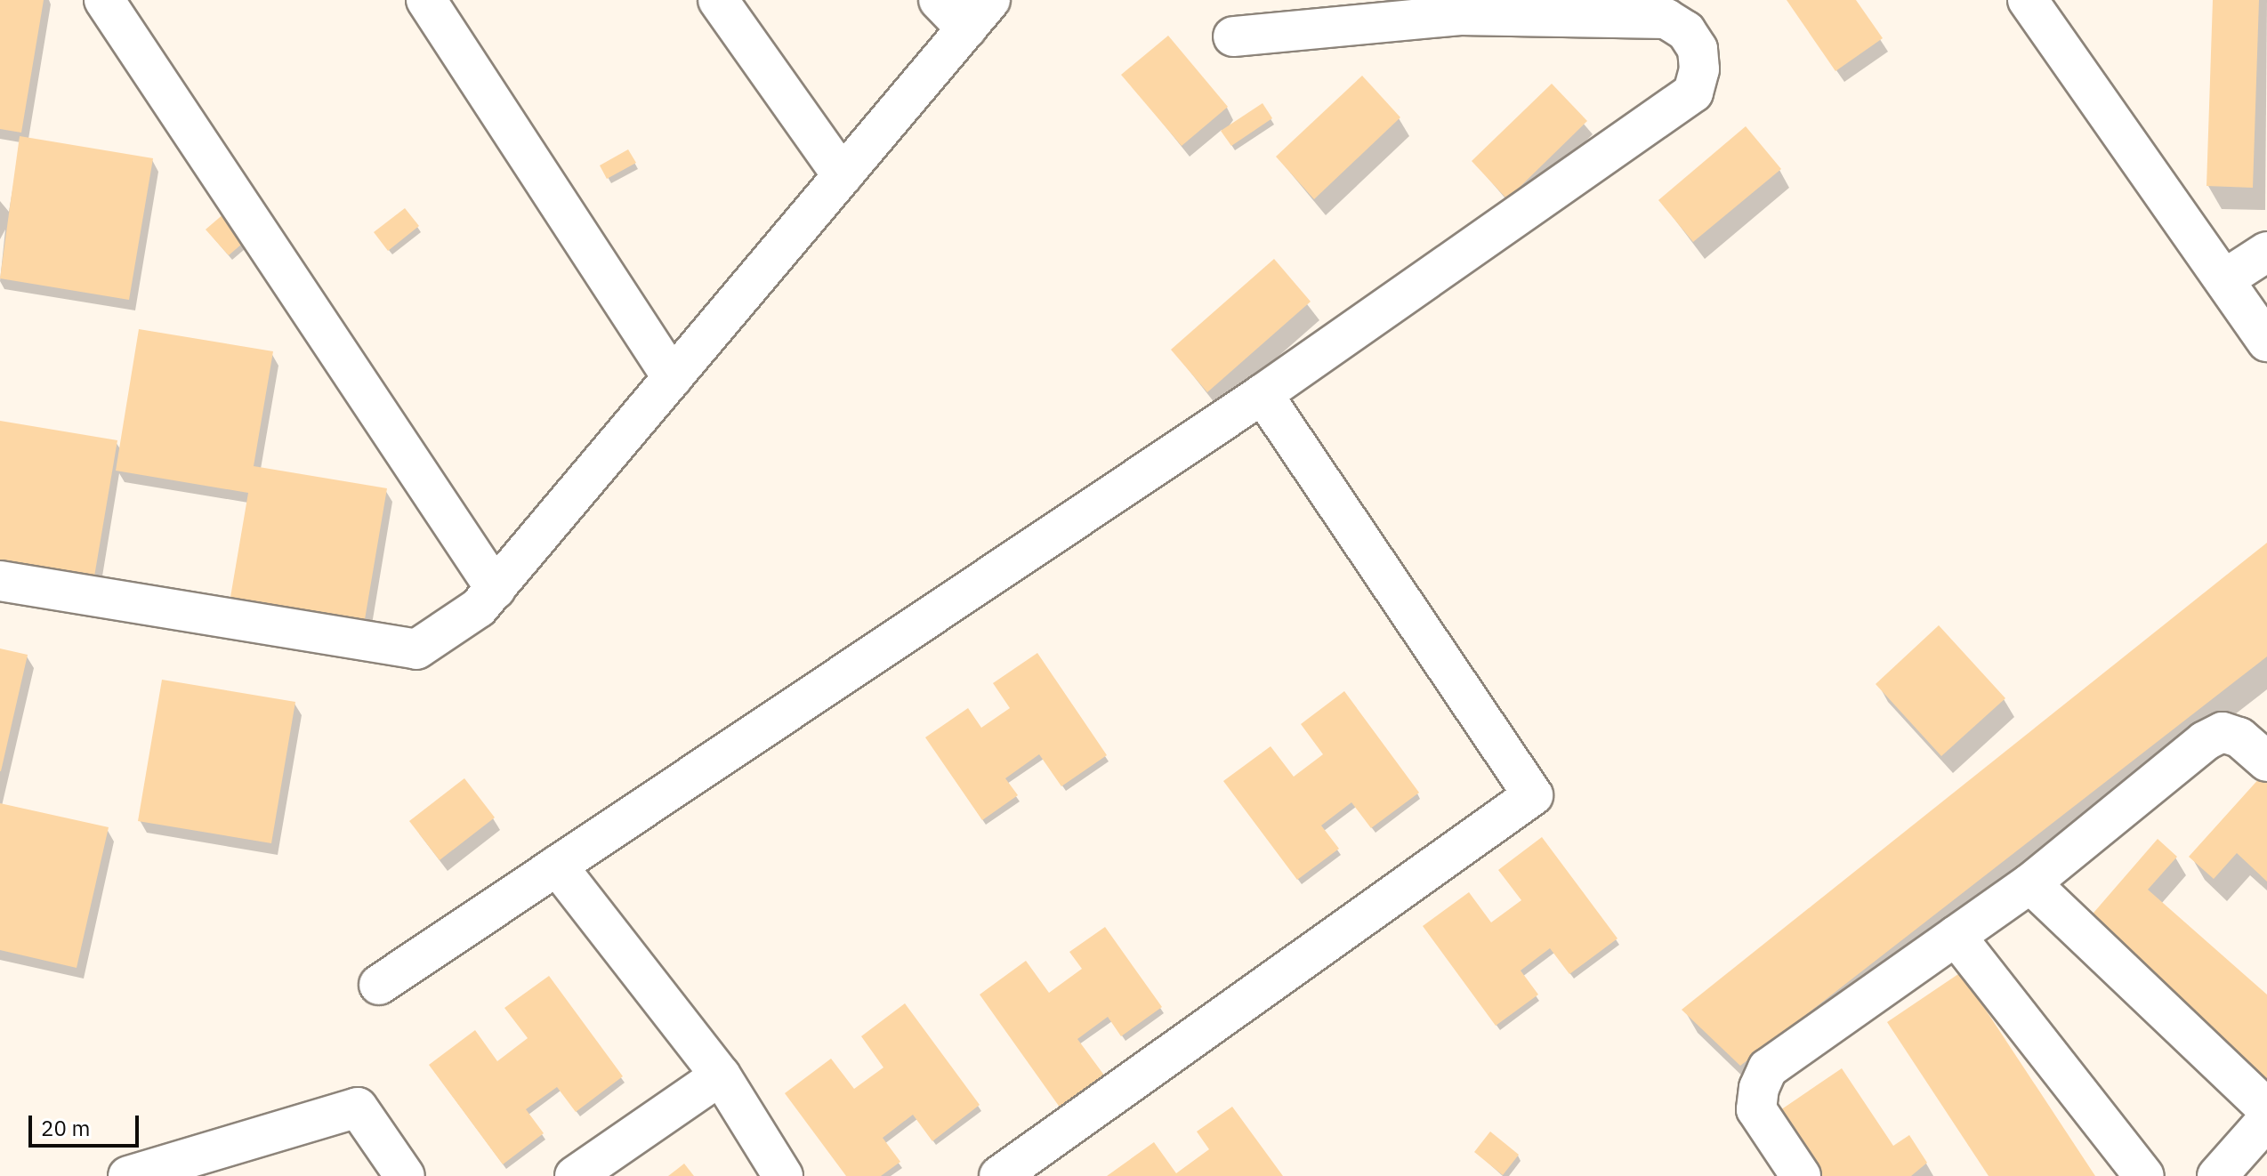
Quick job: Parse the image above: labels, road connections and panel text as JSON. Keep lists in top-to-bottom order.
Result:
{
  "scale_bar": "20 m"
}
